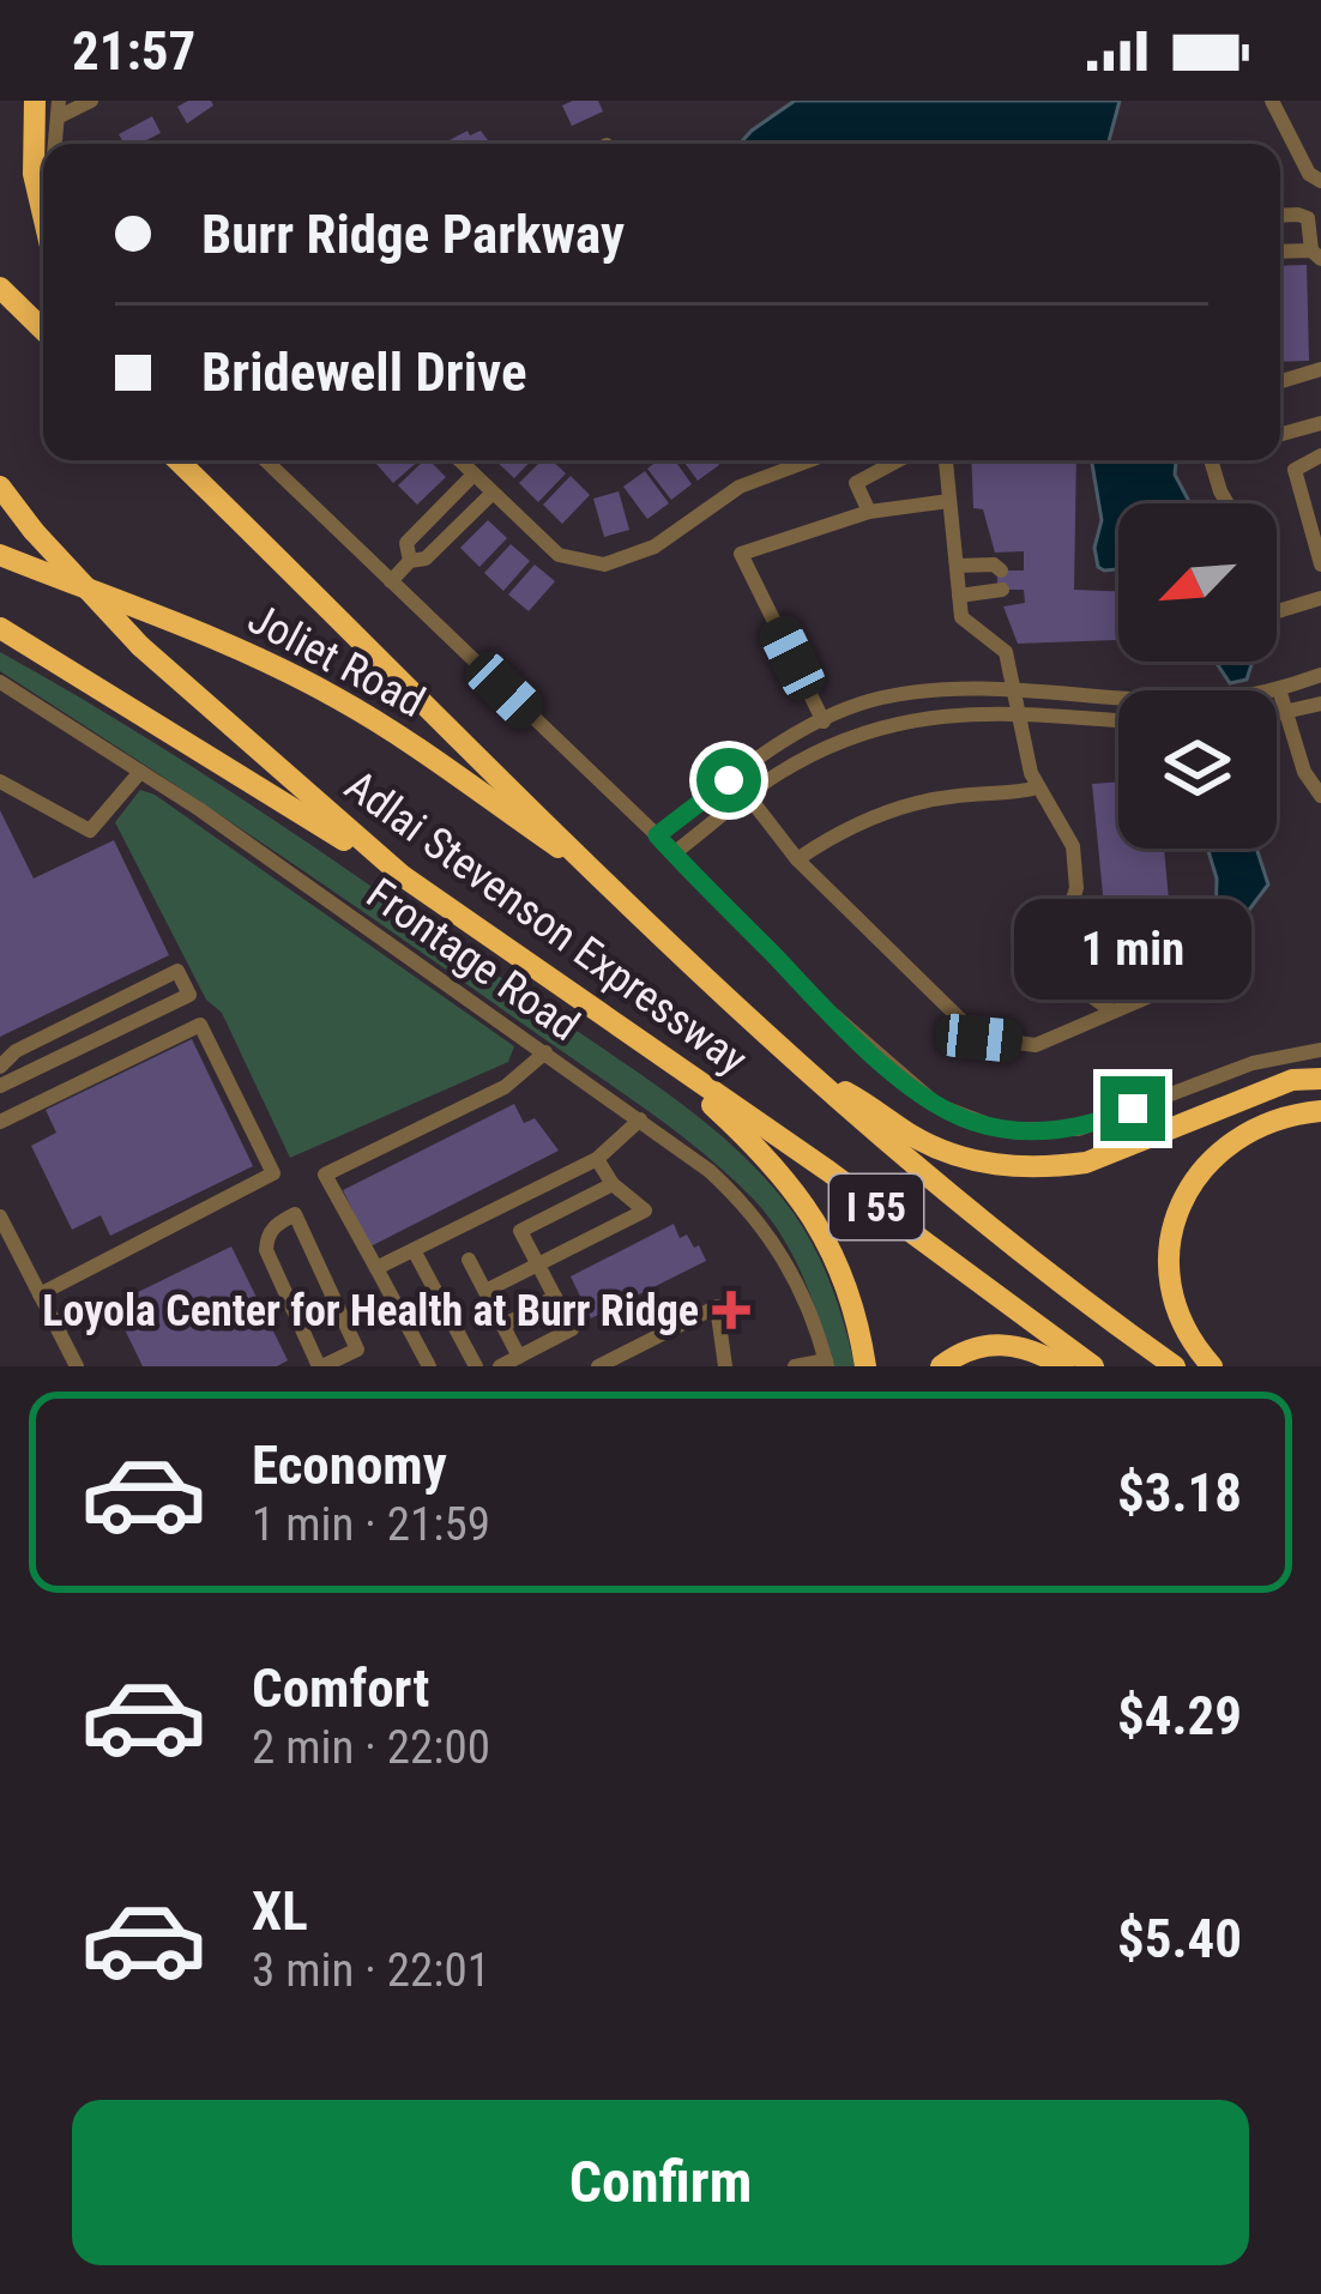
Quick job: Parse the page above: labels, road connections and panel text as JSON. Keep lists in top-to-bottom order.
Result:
{
  "streets": {
    "highway": ["Joliet Road", "Adlai Stevenson Expressway", "I 55"],
    "street": ["Frontage Road"]
  },
  "crossings": [
    ["Joliet Road", "Adlai Stevenson Expressway"]
  ],
  "places": {
    "health": ["Loyola Center for Health at Burr Ridge"]
  },
  "north": "bottom left",
  "page": {
    "status": "21:57",
    "banner": ["Burr Ridge Parkway", "Bridewell Drive"],
    "bubble": "1 min",
    "list": [
      {
        "name": "Economy",
        "note": "1 min · 21:59",
        "value": "$3.18"
      },
      {
        "name": "Comfort",
        "note": "2 min · 22:00",
        "value": "$4.29"
      },
      {
        "name": "XL",
        "note": "3 min · 22:01",
        "value": "$5.40"
      }
    ],
    "buttons": "Confirm"
  }
}
